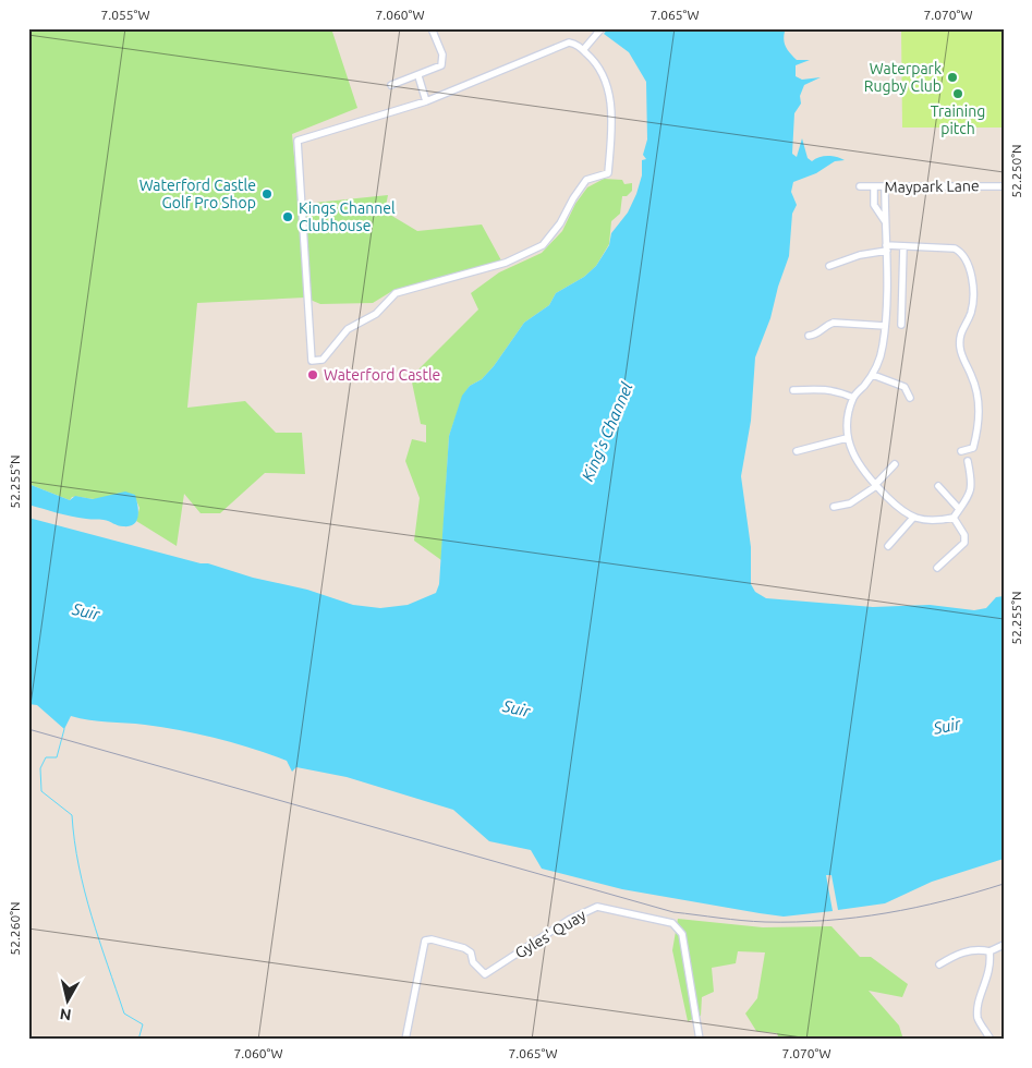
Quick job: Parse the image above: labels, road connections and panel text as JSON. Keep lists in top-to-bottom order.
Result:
{
  "streets": {
    "street": ["Maypark Lane", "Gyles' Quay"]
  },
  "water": ["King's Channel", "Suir"],
  "places": [
    "Waterpark Rugby Club",
    "Training pitch",
    "Waterford Castle Golf Pro Shop",
    "Kings Channel Clubhouse",
    "Waterford Castle"
  ],
  "north": "bottom",
  "coordinates": [
    "7.055°W",
    "7.060°W",
    "7.065°W",
    "7.070°W",
    "52.250°N",
    "52.255°N",
    "52.260°N"
  ]
}
